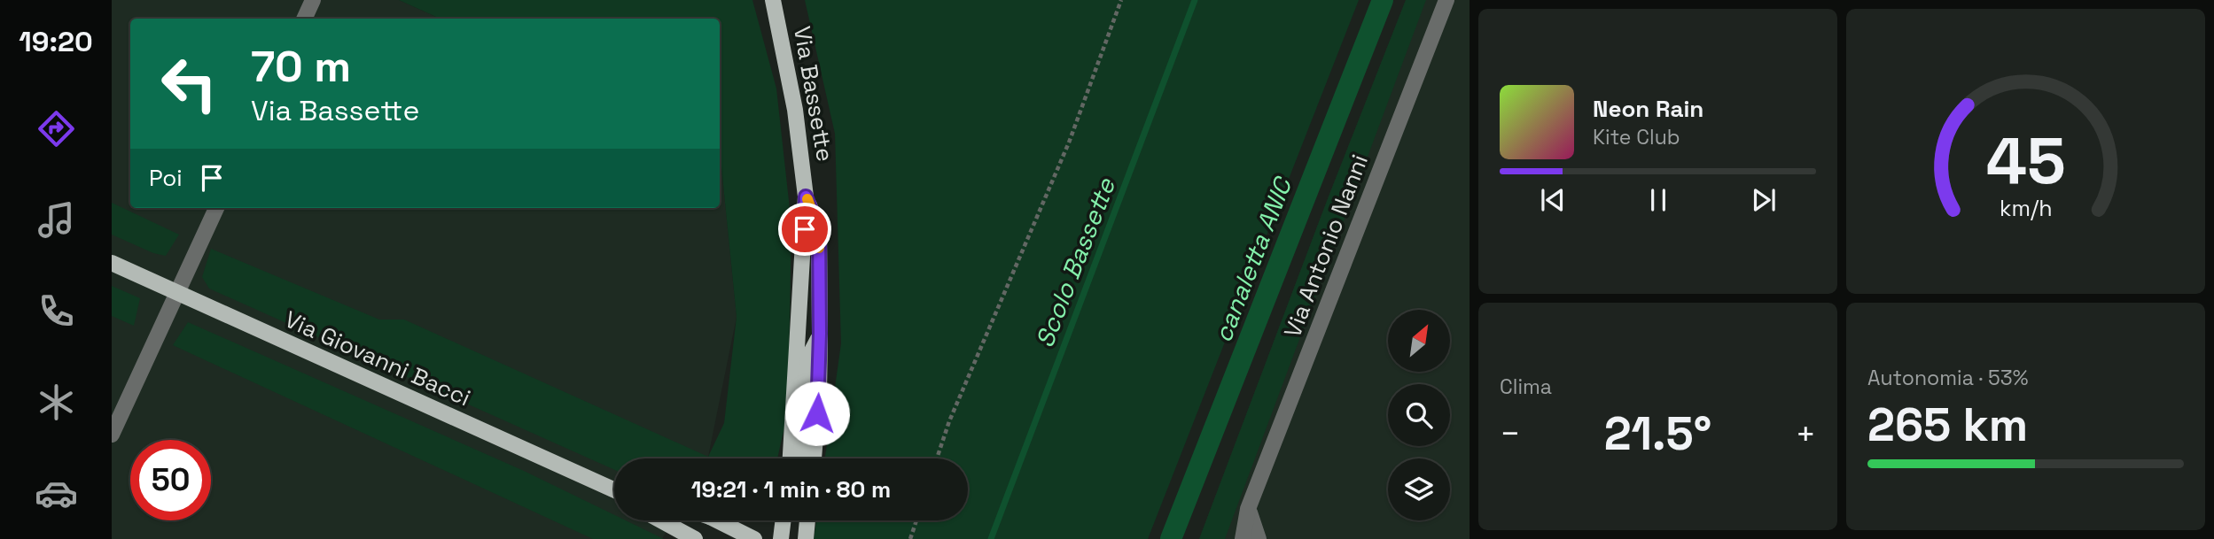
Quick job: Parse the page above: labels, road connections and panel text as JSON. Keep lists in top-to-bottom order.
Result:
{
  "streets": {
    "main road": ["Via Bassette", "Via Giovanni Bacci"],
    "street": ["Via Antonio Nanni"]
  },
  "water": ["canaletta ANIC", "Scolo Bassette"],
  "north": "top right",
  "page": {
    "tabs": "19:20",
    "turn": ["70 m", "Via Bassette"],
    "song": ["Neon Rain", "Kite Club"],
    "then": "Poi",
    "tile": [
      "Clima",
      ["Autonomia · 53%", "265 km"]
    ],
    "heat": ["−", "21.5°", "+"],
    "limit": "50",
    "trip": "19:21 · 1 min · 80 m",
    "gauge": ["45", "km/h"]
  }
}
